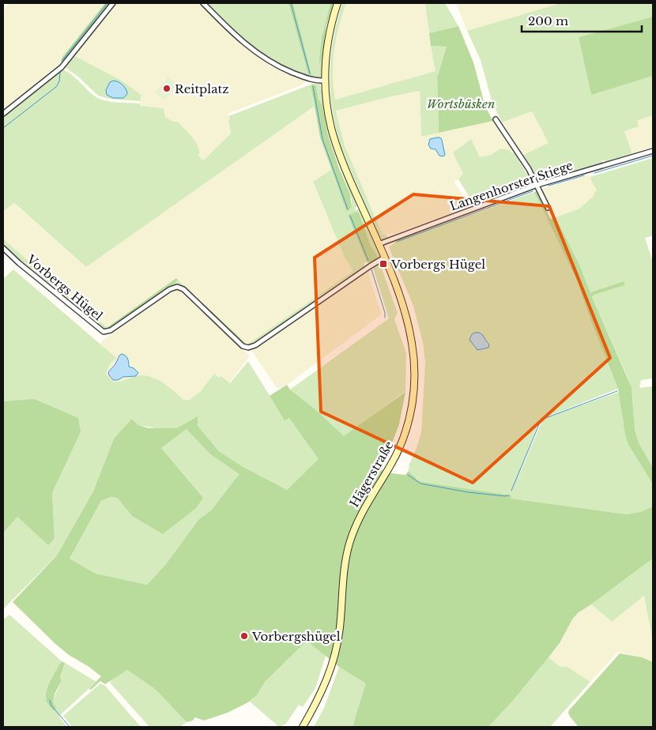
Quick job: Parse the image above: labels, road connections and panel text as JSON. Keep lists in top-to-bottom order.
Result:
{
  "streets": {
    "main road": ["Hägerstraße"],
    "street": ["Langenhorster Stiege", "Vorbergs Hügel"]
  },
  "crossings": [
    ["Langenhorster Stiege", "Hägerstraße"],
    ["Vorbergs Hügel", "Hägerstraße"]
  ],
  "parks": ["Wortsbüsken"],
  "places": {
    "other": ["Reitplatz", "Vorbergshügel"],
    "transit": ["Vorbergs Hügel"]
  },
  "scale_bar": "200 m"
}
